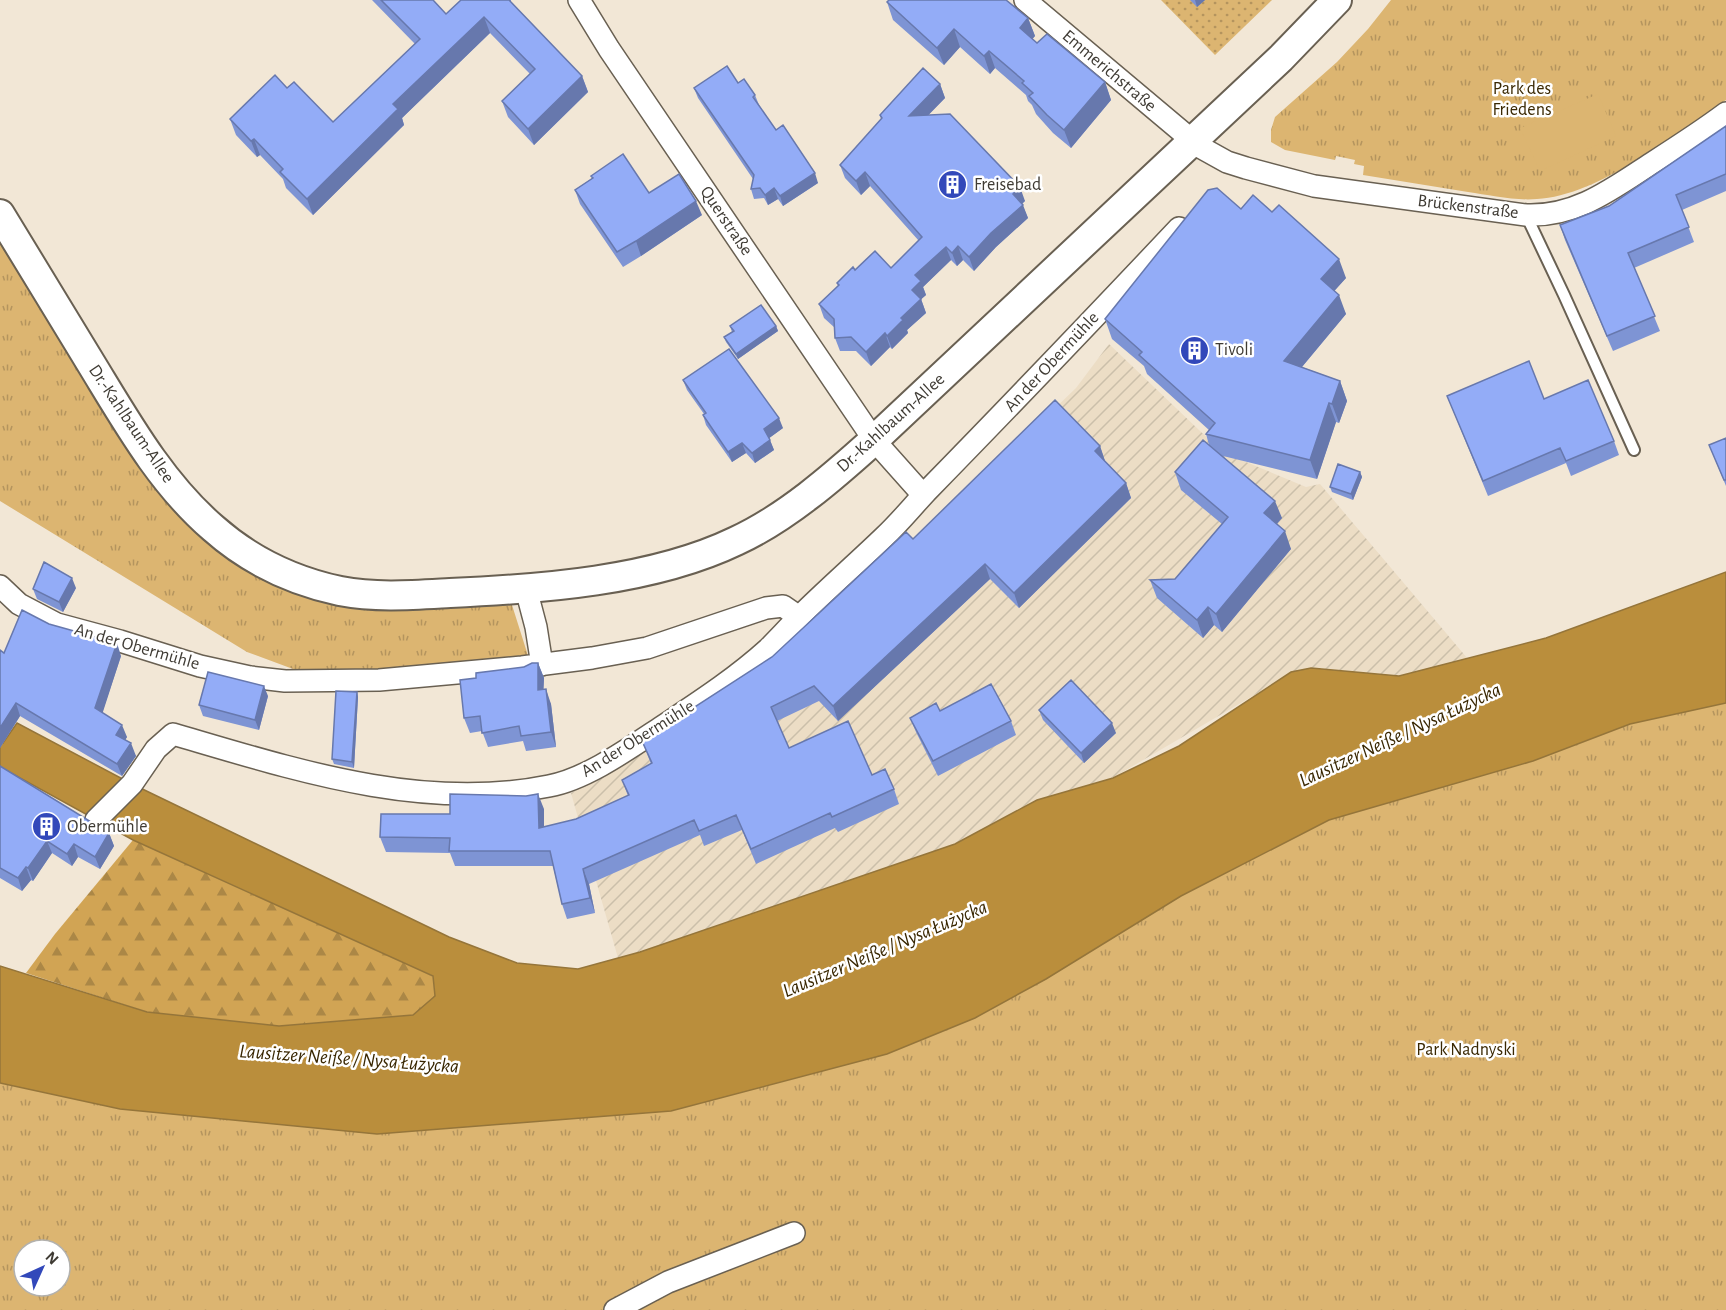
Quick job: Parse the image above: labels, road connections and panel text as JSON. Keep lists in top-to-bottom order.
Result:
{
  "streets": {
    "main road": ["Dr.-Kahlbaum-Allee"],
    "street": [
      "Emmerichstraße",
      "Brückenstraße",
      "Querstraße",
      "An der Obermühle"
    ]
  },
  "crossings": [
    ["Emmerichstraße", "Brückenstraße"],
    ["Emmerichstraße", "Dr.-Kahlbaum-Allee"],
    ["Brückenstraße", "Dr.-Kahlbaum-Allee"],
    ["Querstraße", "Dr.-Kahlbaum-Allee"]
  ],
  "water": ["Lausitzer Neiße / Nysa Łużycka"],
  "parks": ["Park des Friedens", "Park Nadnyski"],
  "places": {
    "building": ["Freisebad", "Tivoli", "Obermühle"]
  },
  "north": "top right"
}
